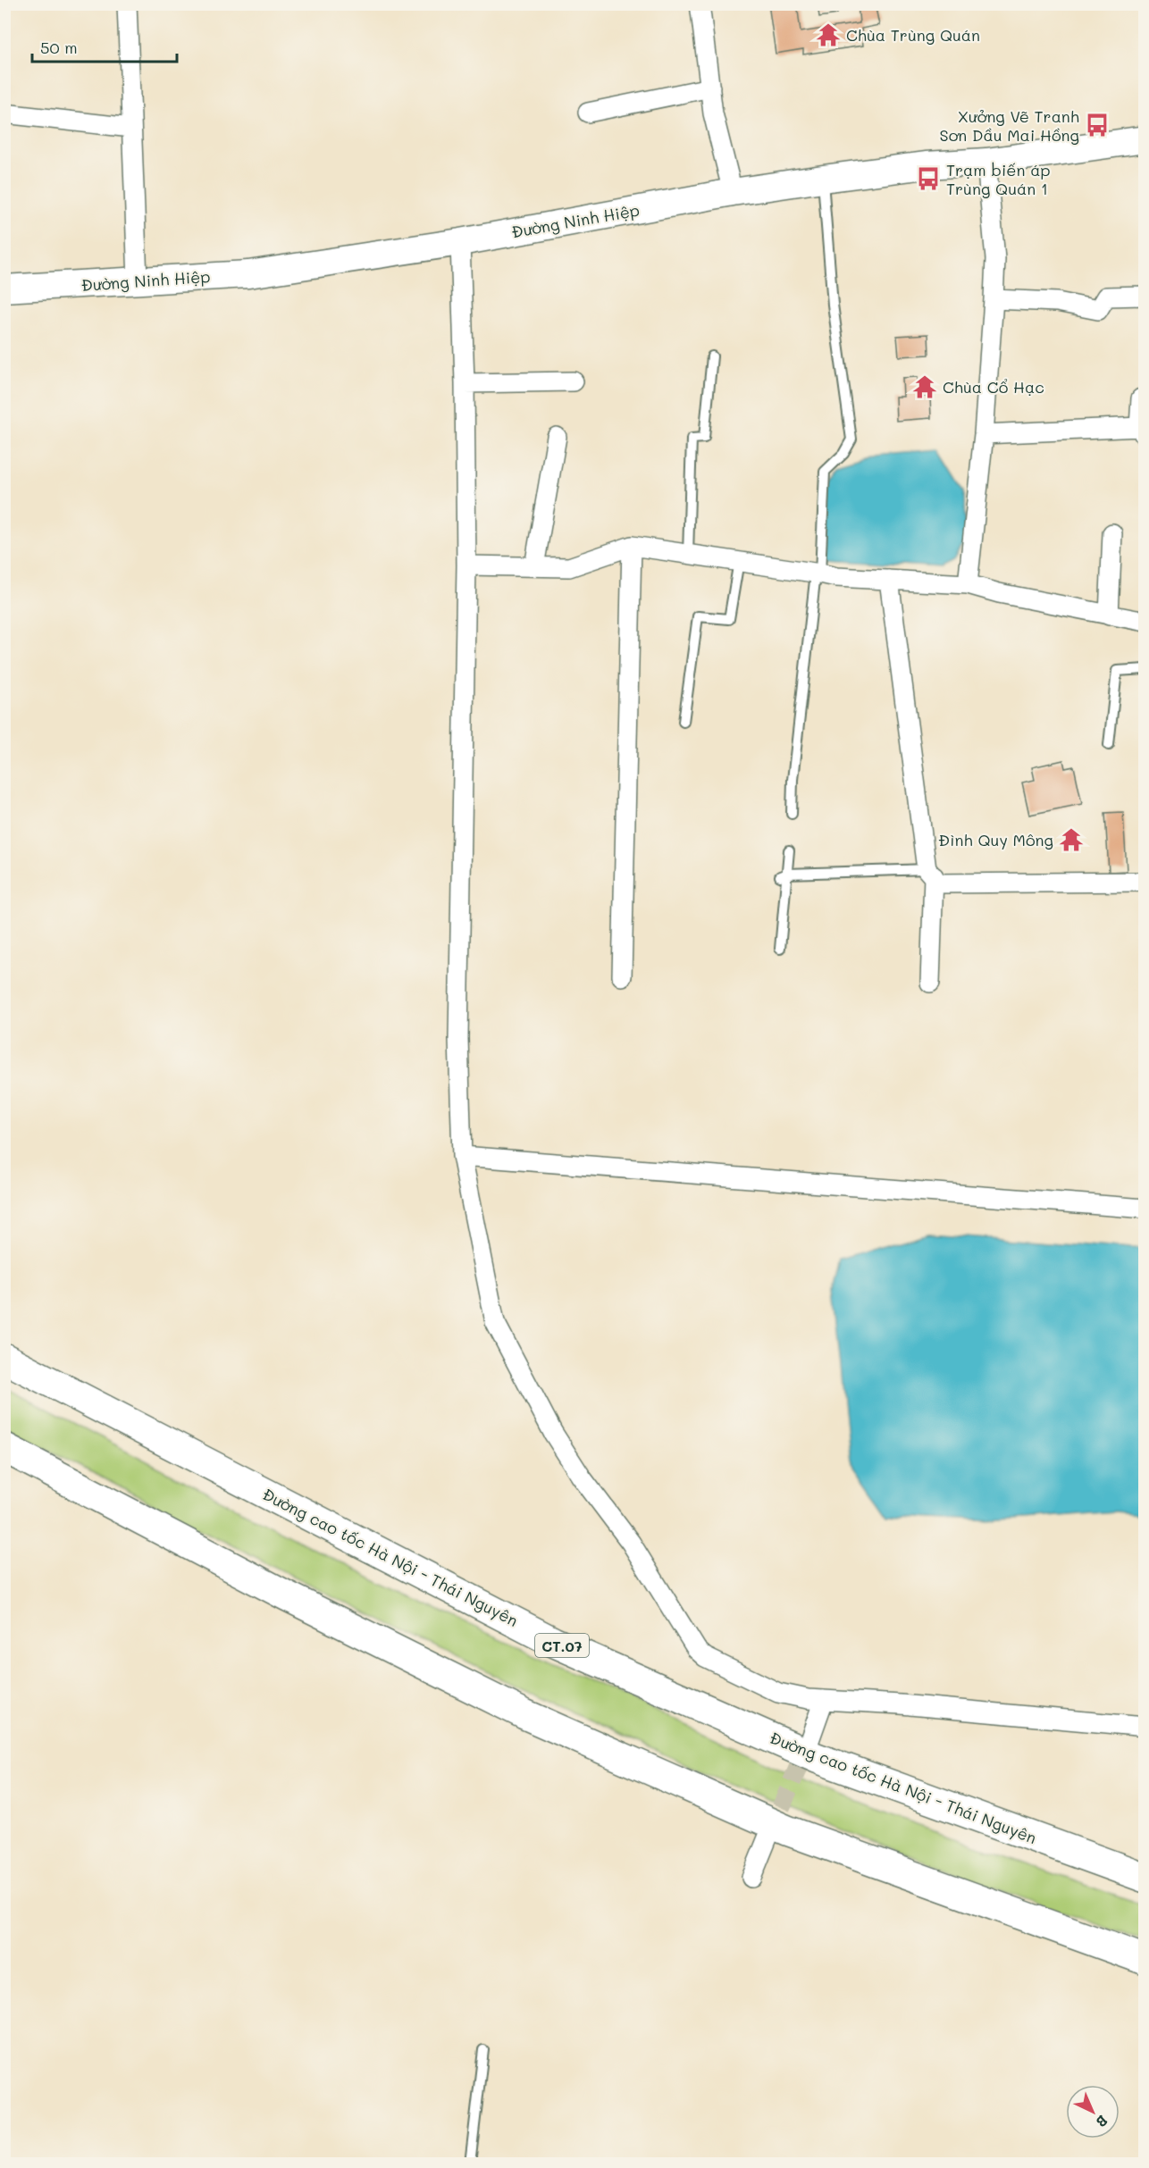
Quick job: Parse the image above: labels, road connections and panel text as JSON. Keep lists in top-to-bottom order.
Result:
{
  "streets": {
    "highway": ["Đường cao tốc Hà Nội - Thái Nguyên", "CT.07"],
    "main road": ["Đường Ninh Hiệp"]
  },
  "places": {
    "temple": ["Chùa Trùng Quán", "Chùa Cổ Hạc", "Đình Quy Mông"],
    "bus stop": ["Xưởng Vẽ Tranh Sơn Dầu Mai Hồng", "Trạm biến áp Trùng Quán 1"]
  },
  "scale_bar": "50 m",
  "north": "bottom right"
}
